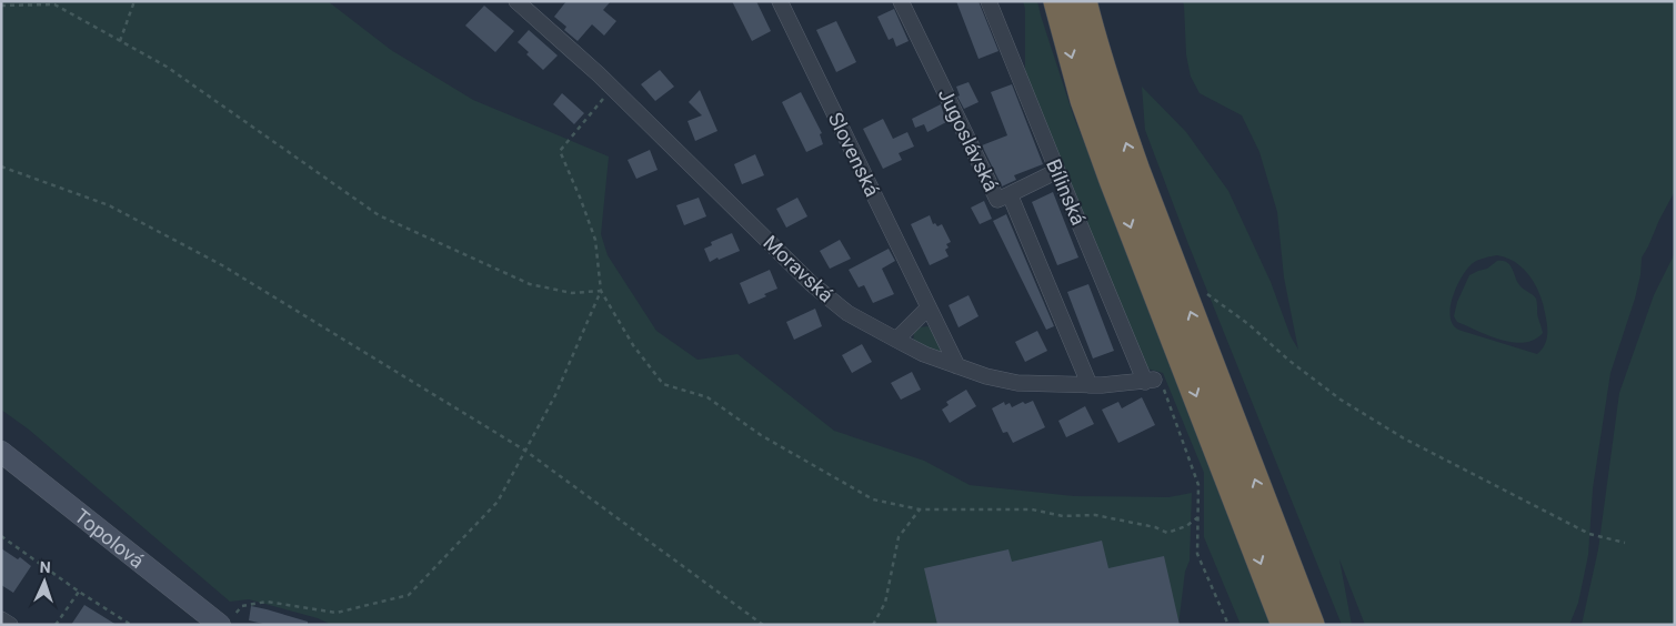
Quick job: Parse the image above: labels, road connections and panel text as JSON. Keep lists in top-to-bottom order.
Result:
{
  "streets": {
    "street": [
      "Jugoslávská",
      "Slovenská",
      "Bílinská",
      "Moravská",
      "Topolová"
    ]
  },
  "crossings": [
    ["Jugoslávská", "Moravská"],
    ["Slovenská", "Moravská"],
    ["Bílinská", "Moravská"]
  ],
  "north": "top"
}
